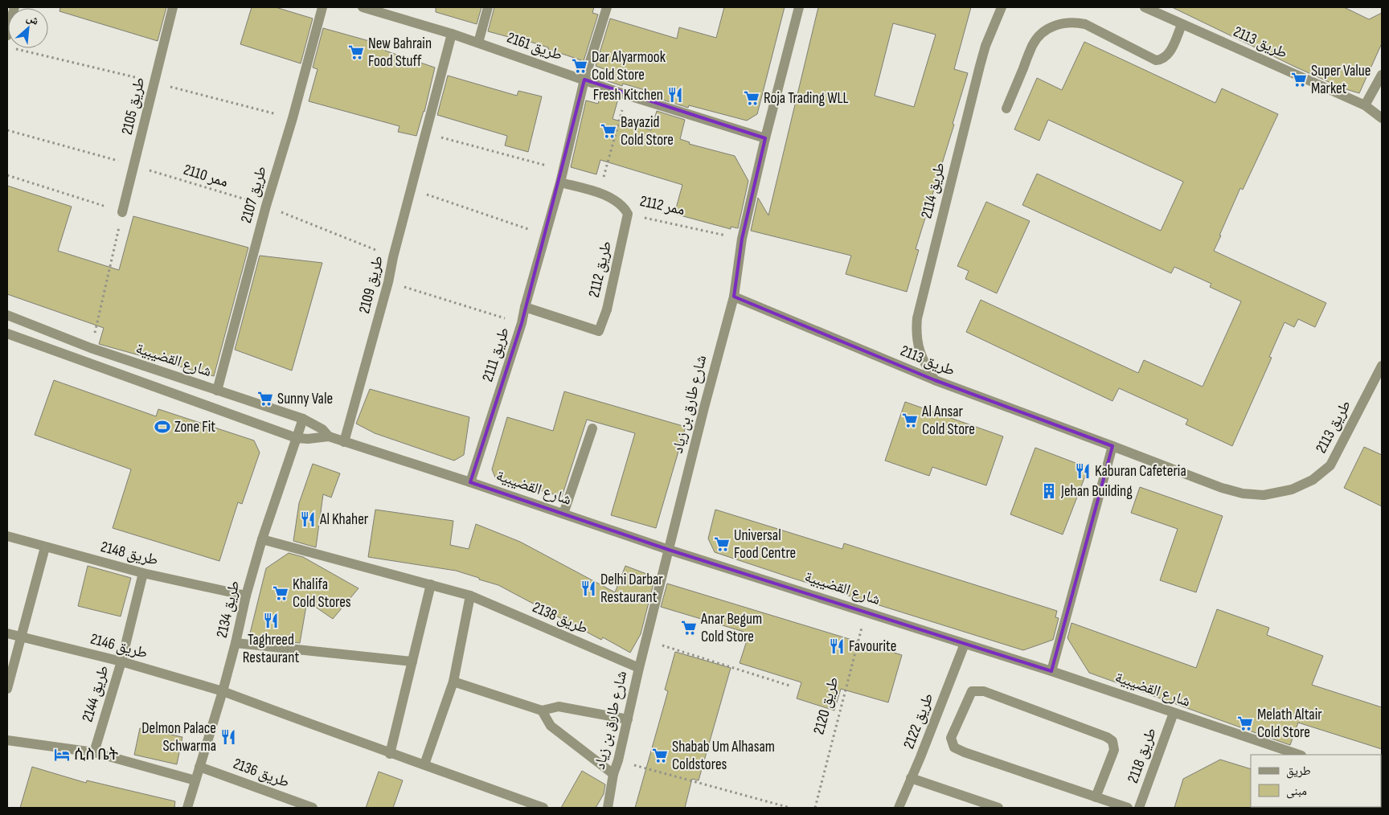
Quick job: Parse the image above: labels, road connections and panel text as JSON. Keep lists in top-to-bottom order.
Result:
{
  "streets": {
    "street": [
      "طريق 2113",
      "طريق 2161",
      "طريق 2105",
      "طريق 2114",
      "طريق 2107",
      "ممر 2112",
      "طريق 2112",
      "طريق 2109",
      "طريق 2111",
      "شارع القضيبية",
      "شارع طارق بن زياد",
      "طريق 2148",
      "طريق 2134",
      "طريق 2138",
      "طريق 2146",
      "طريق 2144",
      "طريق 2122",
      "طريق 2118",
      "طريق 2136"
    ],
    "path": ["ممر 2110", "طريق 2120"]
  },
  "crossings": [
    ["طريق 2113", "طريق 2114"],
    ["طريق 2113", "شارع طارق بن زياد"],
    ["طريق 2161", "طريق 2109"],
    ["طريق 2161", "طريق 2111"],
    ["طريق 2161", "شارع طارق بن زياد"],
    ["طريق 2105", "ممر 2110"],
    ["ممر 2110", "طريق 2107"],
    ["ممر 2110", "طريق 2109"],
    ["طريق 2107", "شارع القضيبية"],
    ["ممر 2112", "طريق 2112"],
    ["ممر 2112", "طريق 2111"],
    ["ممر 2112", "شارع طارق بن زياد"],
    ["طريق 2112", "طريق 2111"],
    ["طريق 2109", "شارع القضيبية"],
    ["طريق 2111", "شارع القضيبية"],
    ["شارع القضيبية", "شارع طارق بن زياد"],
    ["شارع القضيبية", "طريق 2134"],
    ["شارع القضيبية", "طريق 2120"],
    ["شارع القضيبية", "طريق 2122"],
    ["شارع القضيبية", "طريق 2118"],
    ["شارع طارق بن زياد", "طريق 2138"],
    ["طريق 2148", "طريق 2134"],
    ["طريق 2148", "طريق 2144"],
    ["طريق 2134", "طريق 2138"],
    ["طريق 2134", "طريق 2146"],
    ["طريق 2134", "طريق 2136"],
    ["طريق 2146", "طريق 2144"]
  ],
  "places": {
    "supermarket": [
      "New Bahrain Food Stuff",
      "Dar Alyarmook Cold Store",
      "Super Value Market",
      "Roja Trading WLL",
      "Bayazid Cold Store",
      "Sunny Vale",
      "Al Ansar Cold Store",
      "Universal Food Centre",
      "Khalifa Cold Stores",
      "Anar Begum Cold Store",
      "Melath Altair Cold Store",
      "Shabab Um Alhasam Coldstores"
    ],
    "restaurant": [
      "Fresh Kitchen",
      "Kaburan Cafeteria",
      "Al Khaher",
      "Delhi Darbar Restaurant",
      "Taghreed Restaurant",
      "Favourite",
      "Delmon Palace Schwarma"
    ],
    "sports": ["Zone Fit"],
    "building": ["Jehan Building"],
    "hotel": ["ሲስ ቤት"]
  },
  "legend": ["طريق", "مبنى"],
  "north": "top right"
}
